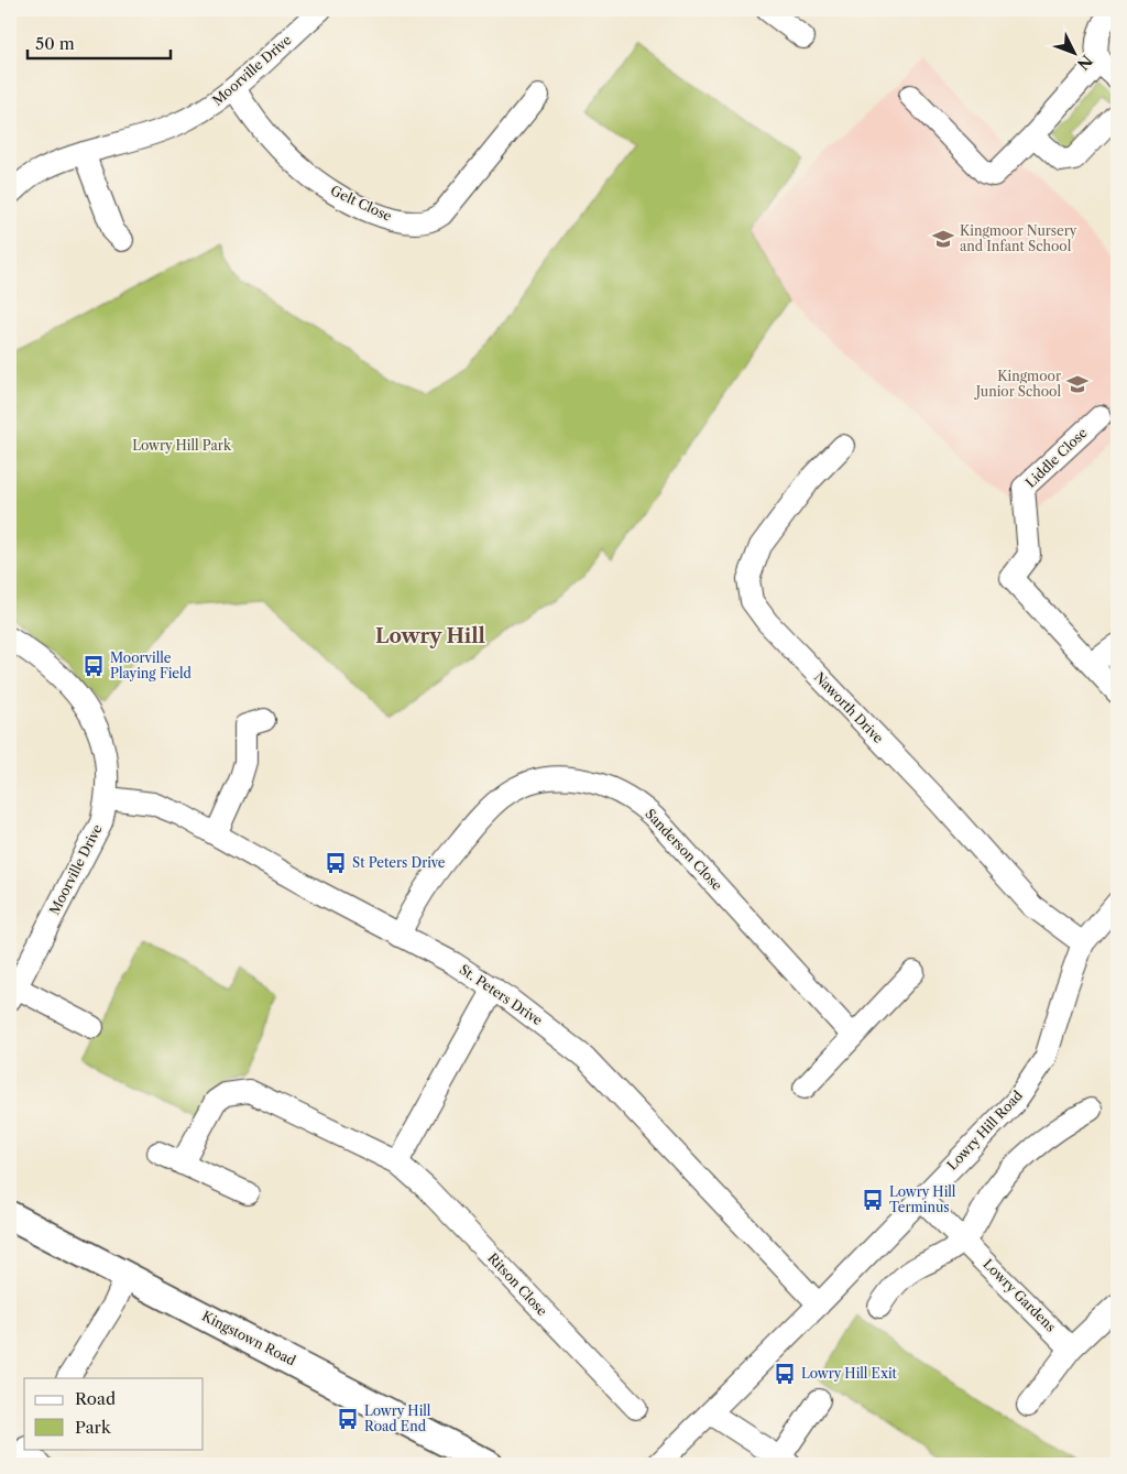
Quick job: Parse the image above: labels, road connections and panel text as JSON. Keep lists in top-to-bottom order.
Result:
{
  "streets": {
    "main road": ["Kingstown Road"],
    "street": [
      "Moorville Drive",
      "Gelt Close",
      "Liddle Close",
      "Naworth Drive",
      "Sanderson Close",
      "St. Peters Drive",
      "Lowry Hill Road",
      "Ritson Close",
      "Lowry Gardens"
    ]
  },
  "crossings": [
    ["Moorville Drive", "Gelt Close"],
    ["Moorville Drive", "St. Peters Drive"],
    ["Naworth Drive", "Lowry Hill Road"],
    ["Sanderson Close", "St. Peters Drive"],
    ["St. Peters Drive", "Lowry Hill Road"],
    ["Lowry Hill Road", "Lowry Gardens"]
  ],
  "districts": ["Lowry Hill"],
  "parks": ["Lowry Hill Park"],
  "places": {
    "school or university": ["Kingmoor Nursery and Infant School", "Kingmoor Junior School"],
    "bus stop": [
      "Moorville Playing Field",
      "St Peters Drive",
      "Lowry Hill Terminus",
      "Lowry Hill Exit",
      "Lowry Hill Road End"
    ]
  },
  "legend": ["Road", "Park"],
  "scale_bar": "50 m",
  "north": "bottom right"
}
